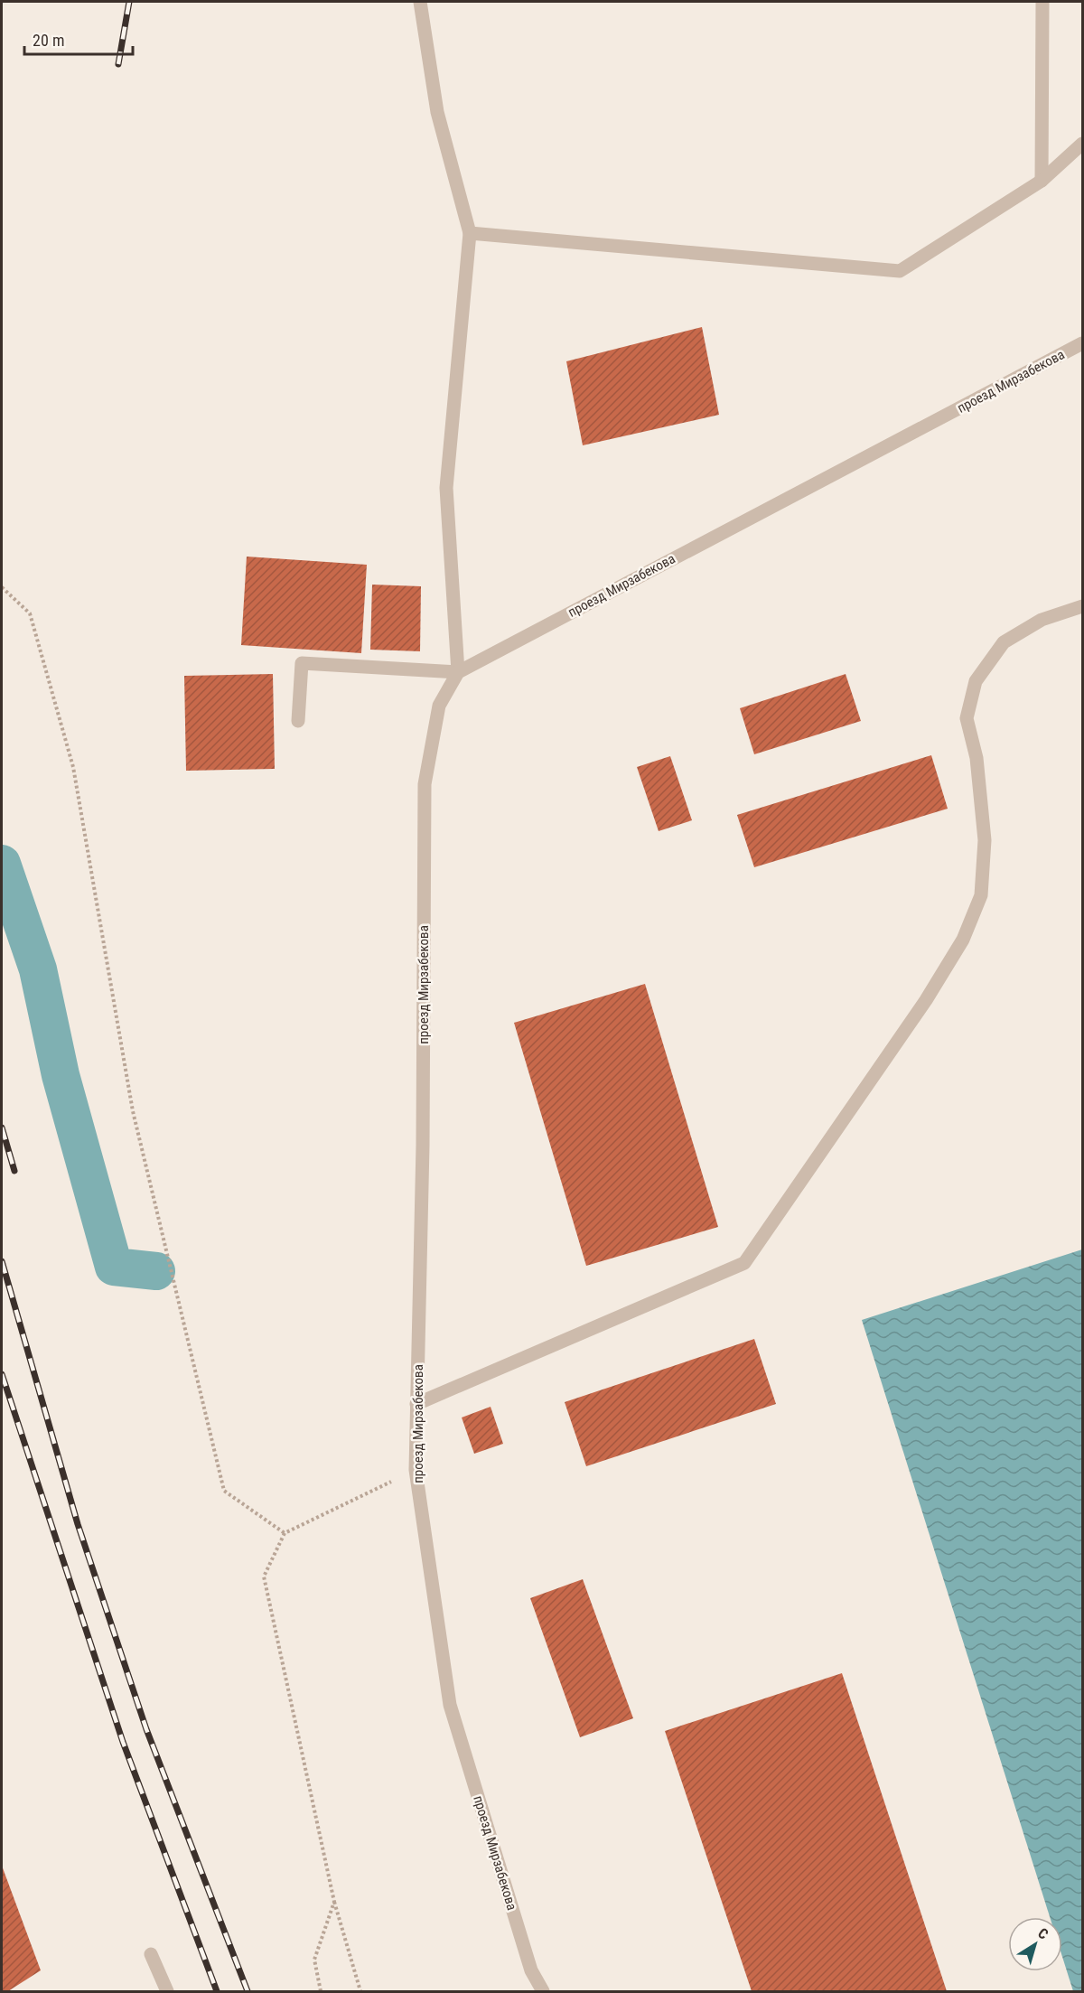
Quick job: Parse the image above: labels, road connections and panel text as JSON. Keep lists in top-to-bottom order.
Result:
{
  "streets": {
    "street": ["проезд Мирзабекова"]
  },
  "scale_bar": "20 m",
  "north": "top right"
}
